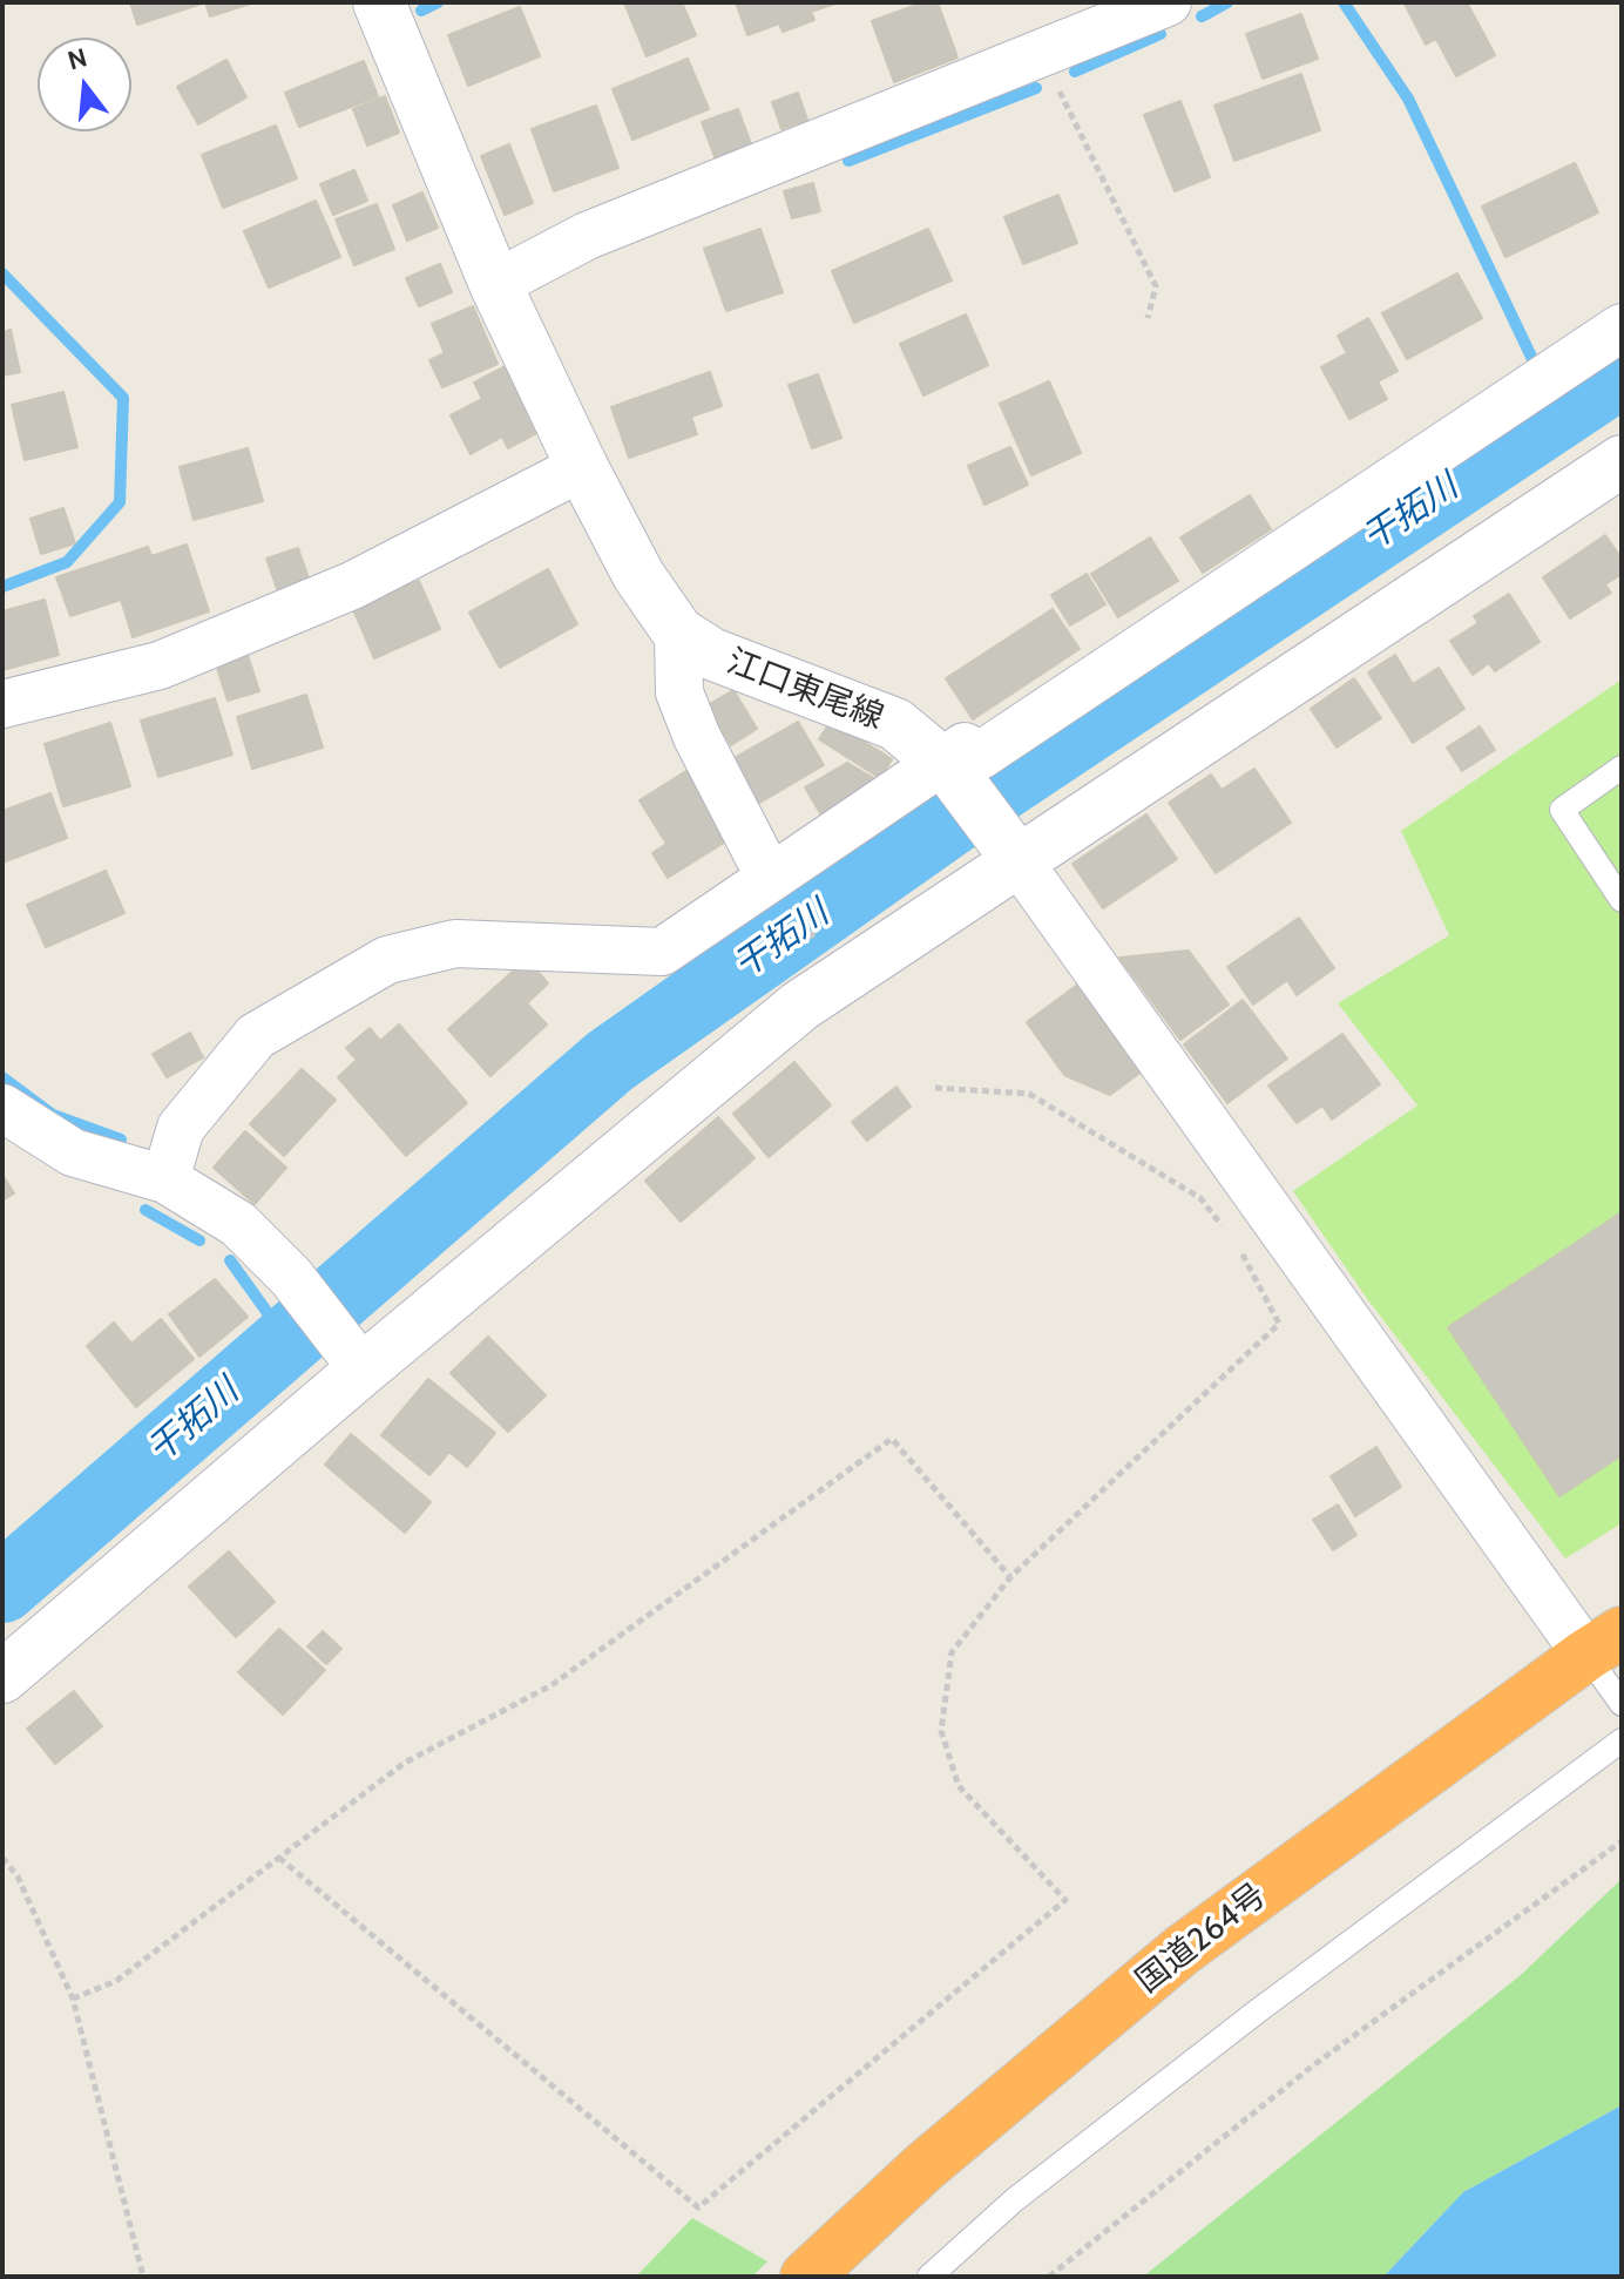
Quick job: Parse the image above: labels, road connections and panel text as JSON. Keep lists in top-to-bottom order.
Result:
{
  "streets": {
    "highway": ["国道264号"],
    "main road": ["江口東尾線"]
  },
  "water": ["干拓川"],
  "north": "top"
}
